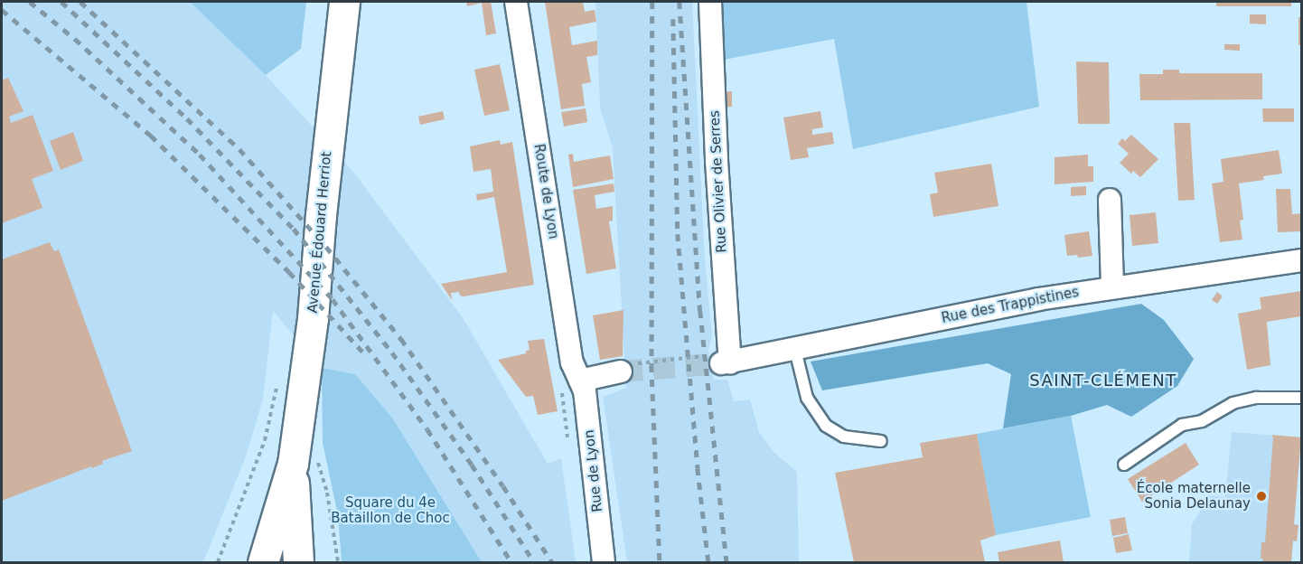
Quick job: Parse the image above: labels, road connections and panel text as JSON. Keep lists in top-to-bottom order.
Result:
{
  "streets": {
    "main road": ["Avenue Édouard Herriot"],
    "street": [
      "Rue Olivier de Serres",
      "Route de Lyon",
      "Rue des Trappistines",
      "Rue de Lyon"
    ]
  },
  "crossings": [
    ["Rue Olivier de Serres", "Rue des Trappistines"],
    ["Route de Lyon", "Rue de Lyon"]
  ],
  "districts": ["SAINT-CLÉMENT"],
  "parks": ["Square du 4e Bataillon de Choc"],
  "places": ["École maternelle Sonia Delaunay"]
}
